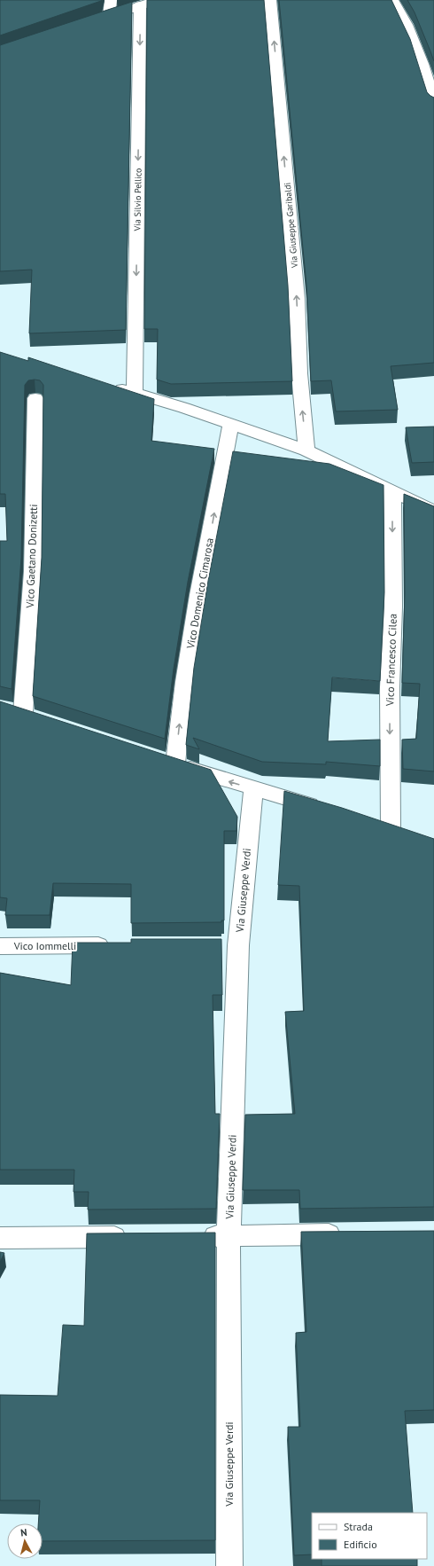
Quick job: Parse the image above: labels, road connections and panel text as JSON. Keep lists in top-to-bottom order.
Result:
{
  "streets": {
    "street": [
      "Via Silvio Pellico",
      "Via Giuseppe Garibaldi",
      "Vico Gaetano Donizetti",
      "Vico Domenico Cimarosa",
      "Vico Francesco Cilea",
      "Via Giuseppe Verdi",
      "Vico Iommelli"
    ]
  },
  "one_way": [
    "Via Silvio Pellico",
    "Via Giuseppe Garibaldi",
    "Vico Domenico Cimarosa",
    "Vico Francesco Cilea"
  ],
  "legend": ["Strada", "Edificio"],
  "north": "top"
}
